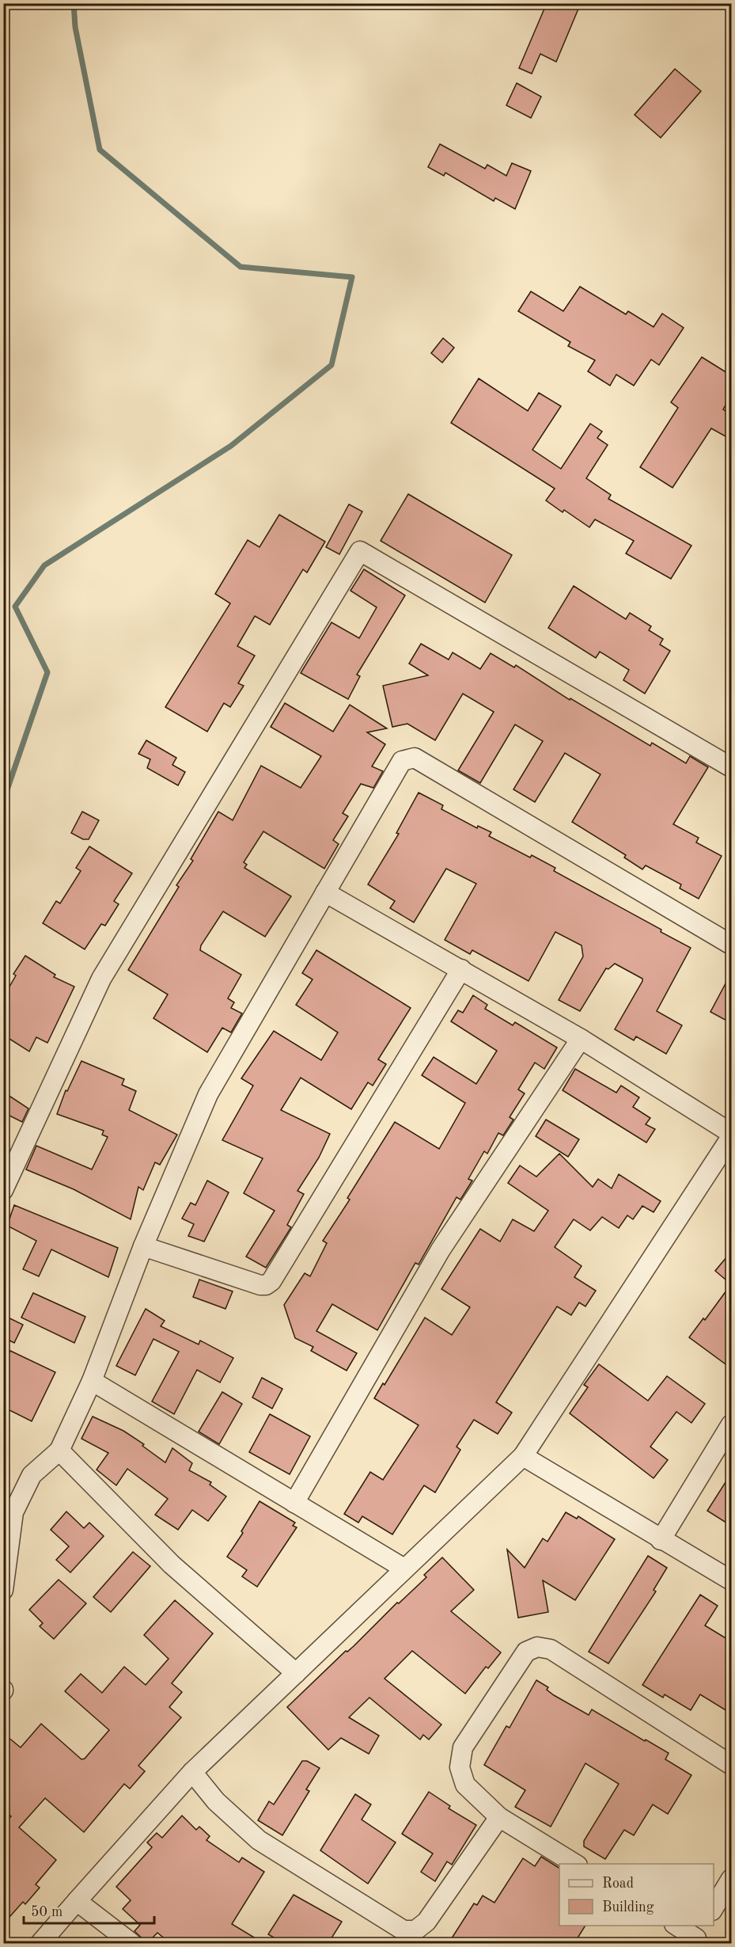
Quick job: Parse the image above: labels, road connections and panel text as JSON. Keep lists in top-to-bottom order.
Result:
{
  "legend": ["Road", "Building"],
  "scale_bar": "50 m"
}
